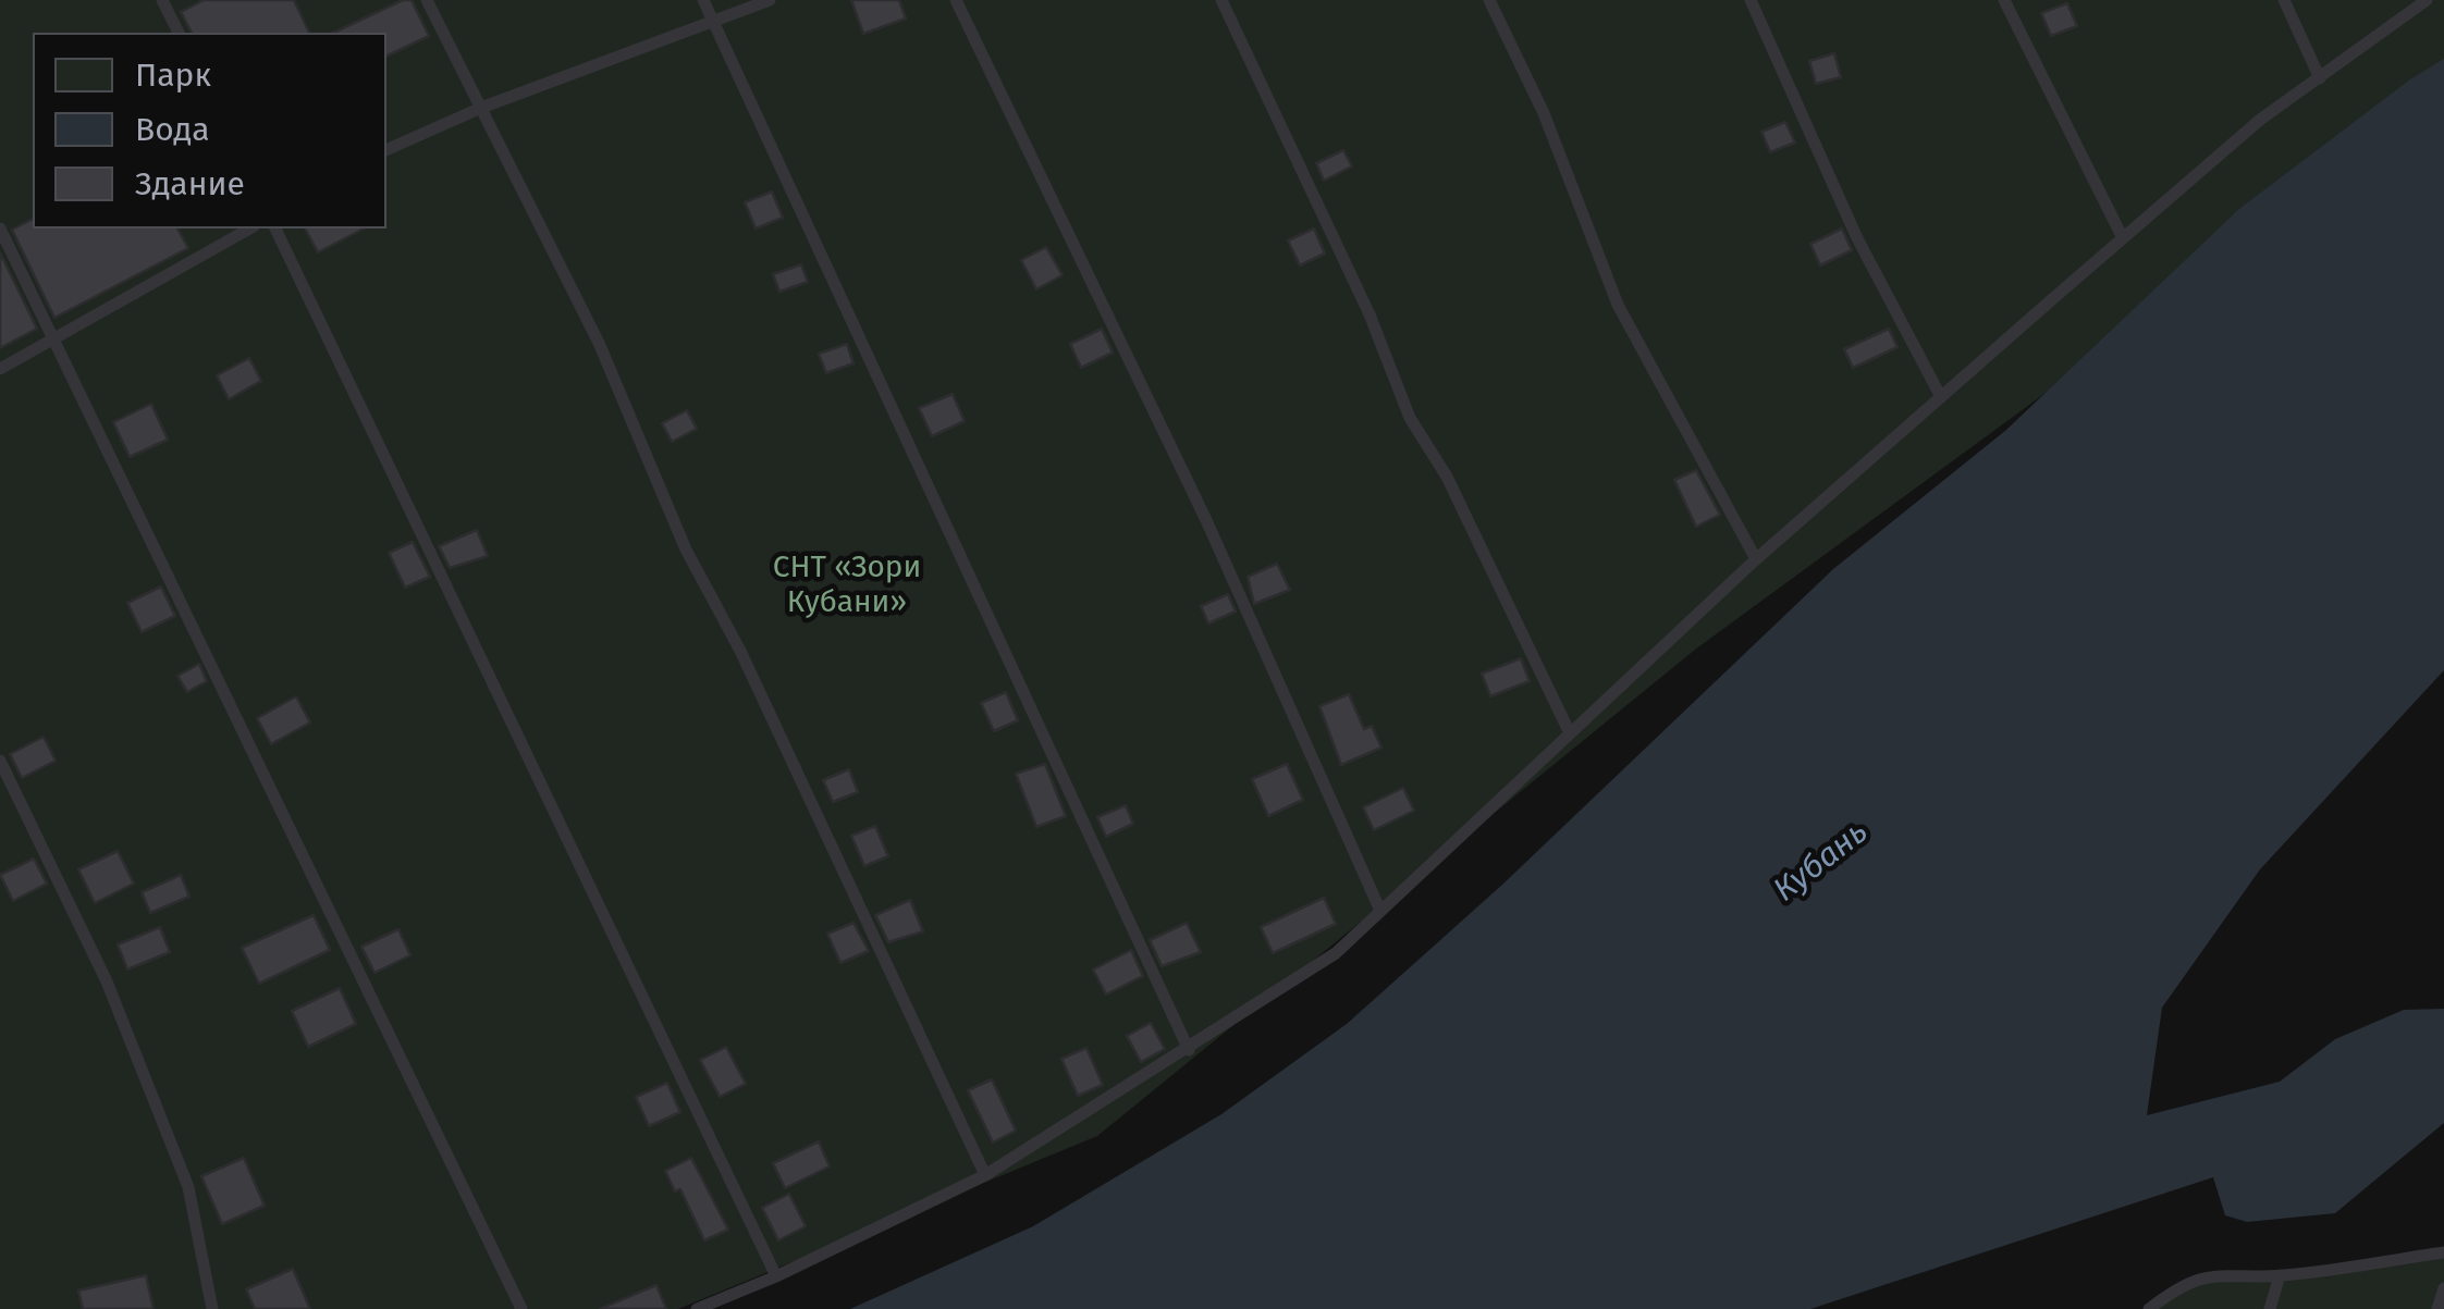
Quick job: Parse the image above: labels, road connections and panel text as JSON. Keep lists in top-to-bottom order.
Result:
{
  "water": ["Кубань"],
  "parks": ["СНТ «Зори Кубани»"],
  "legend": ["Парк", "Вода", "Здание"]
}
